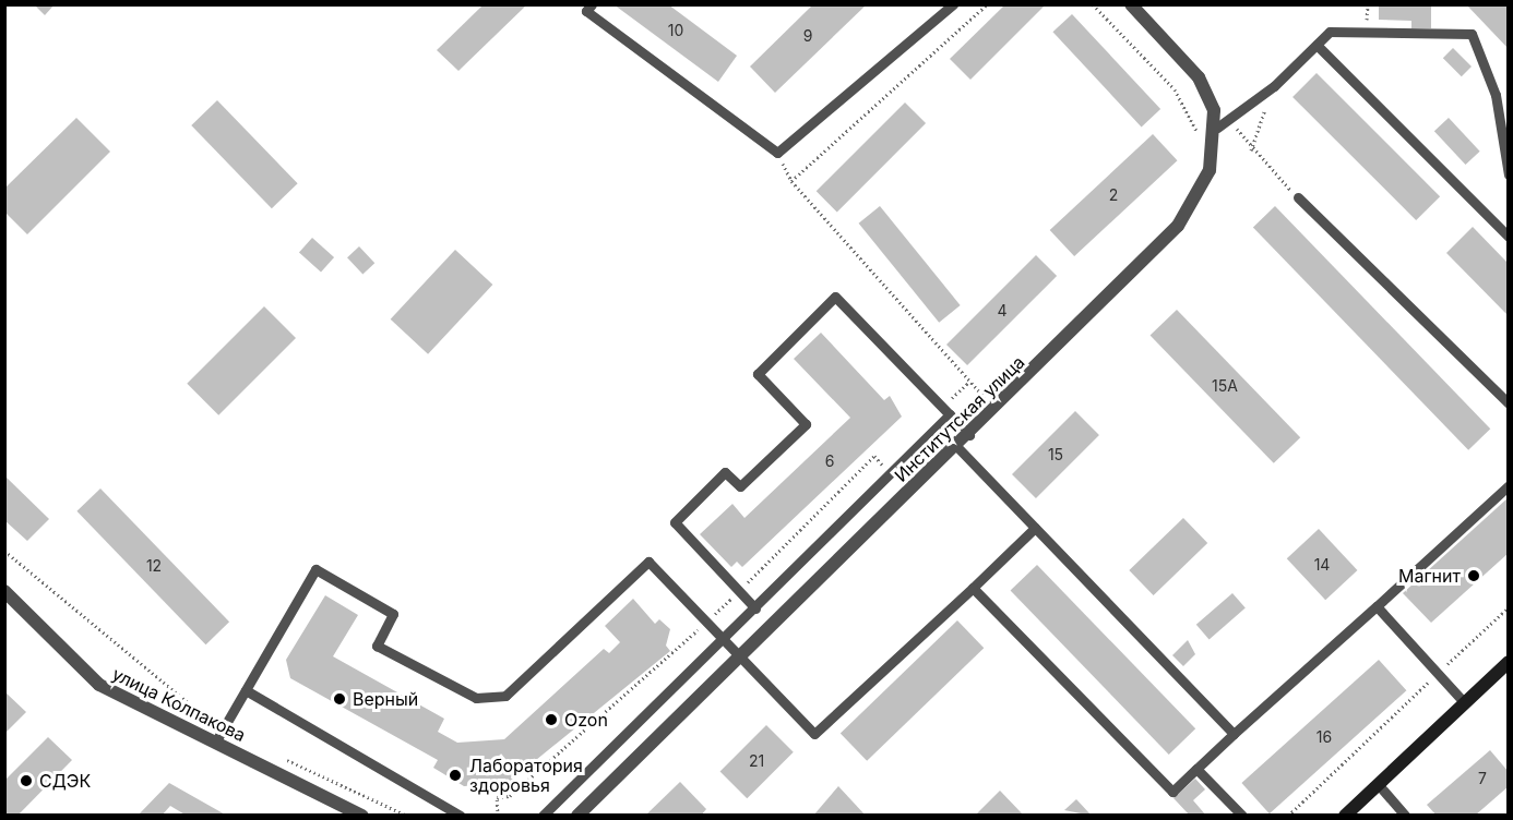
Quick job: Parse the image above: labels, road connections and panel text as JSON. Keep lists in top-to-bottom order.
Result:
{
  "streets": {
    "street": ["Институтская улица", "улица Колпакова"]
  },
  "places": [
    "Магнит",
    "Верный",
    "Ozon",
    "Лаборатория здоровья",
    "СДЭК"
  ],
  "house_numbers": [
    "10",
    "9",
    "2",
    "4",
    "15А",
    "15",
    "6",
    "14",
    "12",
    "16",
    "21",
    "7"
  ]
}
